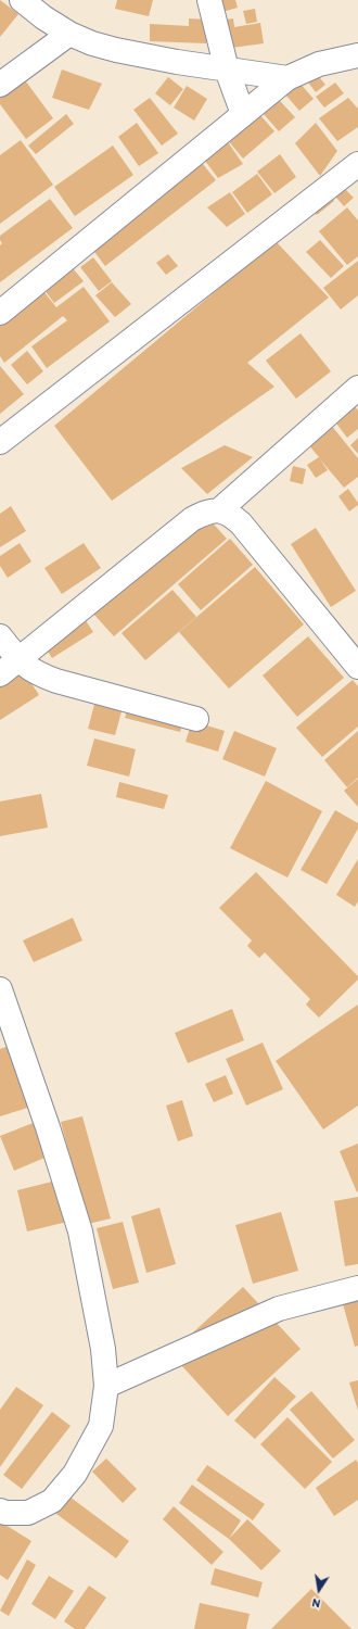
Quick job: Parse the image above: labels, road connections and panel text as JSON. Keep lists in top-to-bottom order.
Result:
{
  "north": "bottom"
}
